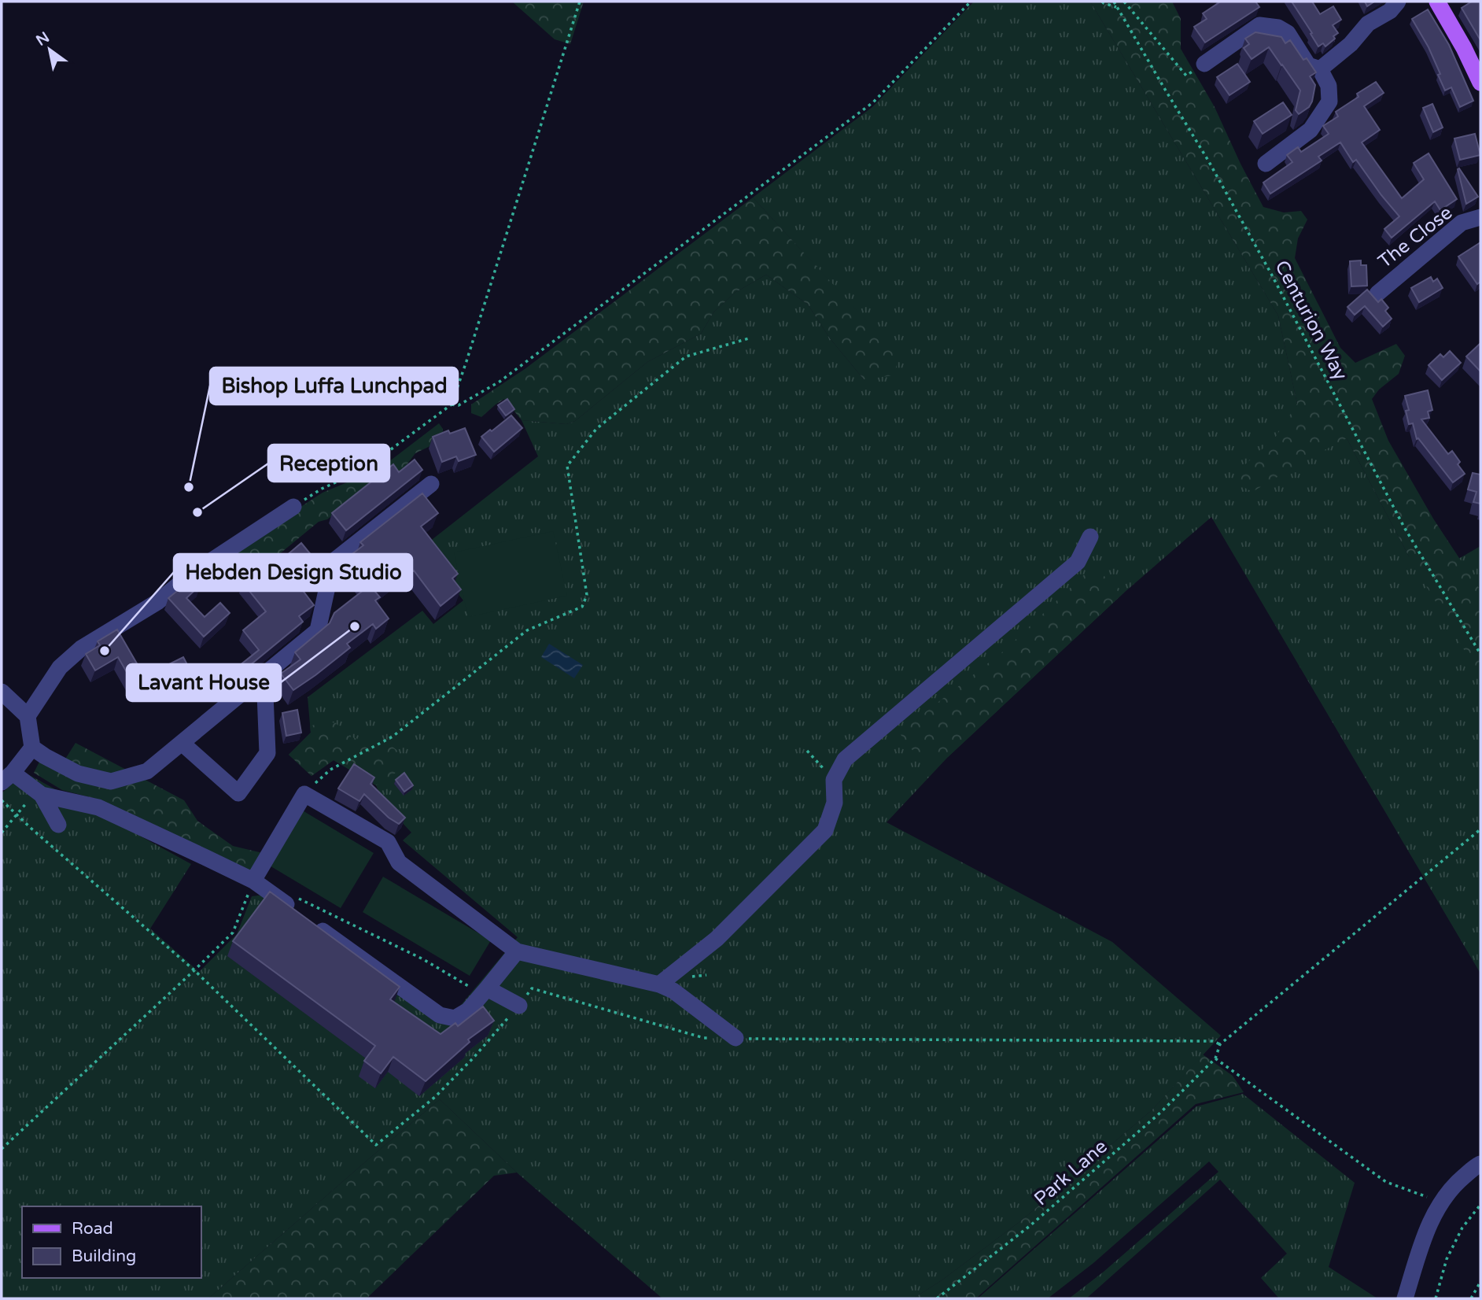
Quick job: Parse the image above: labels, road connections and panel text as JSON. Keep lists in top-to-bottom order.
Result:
{
  "streets": {
    "street": ["The Close"],
    "path": ["Centurion Way", "Park Lane"]
  },
  "places": [
    "Bishop Luffa Lunchpad",
    "Reception",
    "Lavant House",
    "Hebden Design Studio"
  ],
  "legend": ["Road", "Building"],
  "north": "top left"
}
